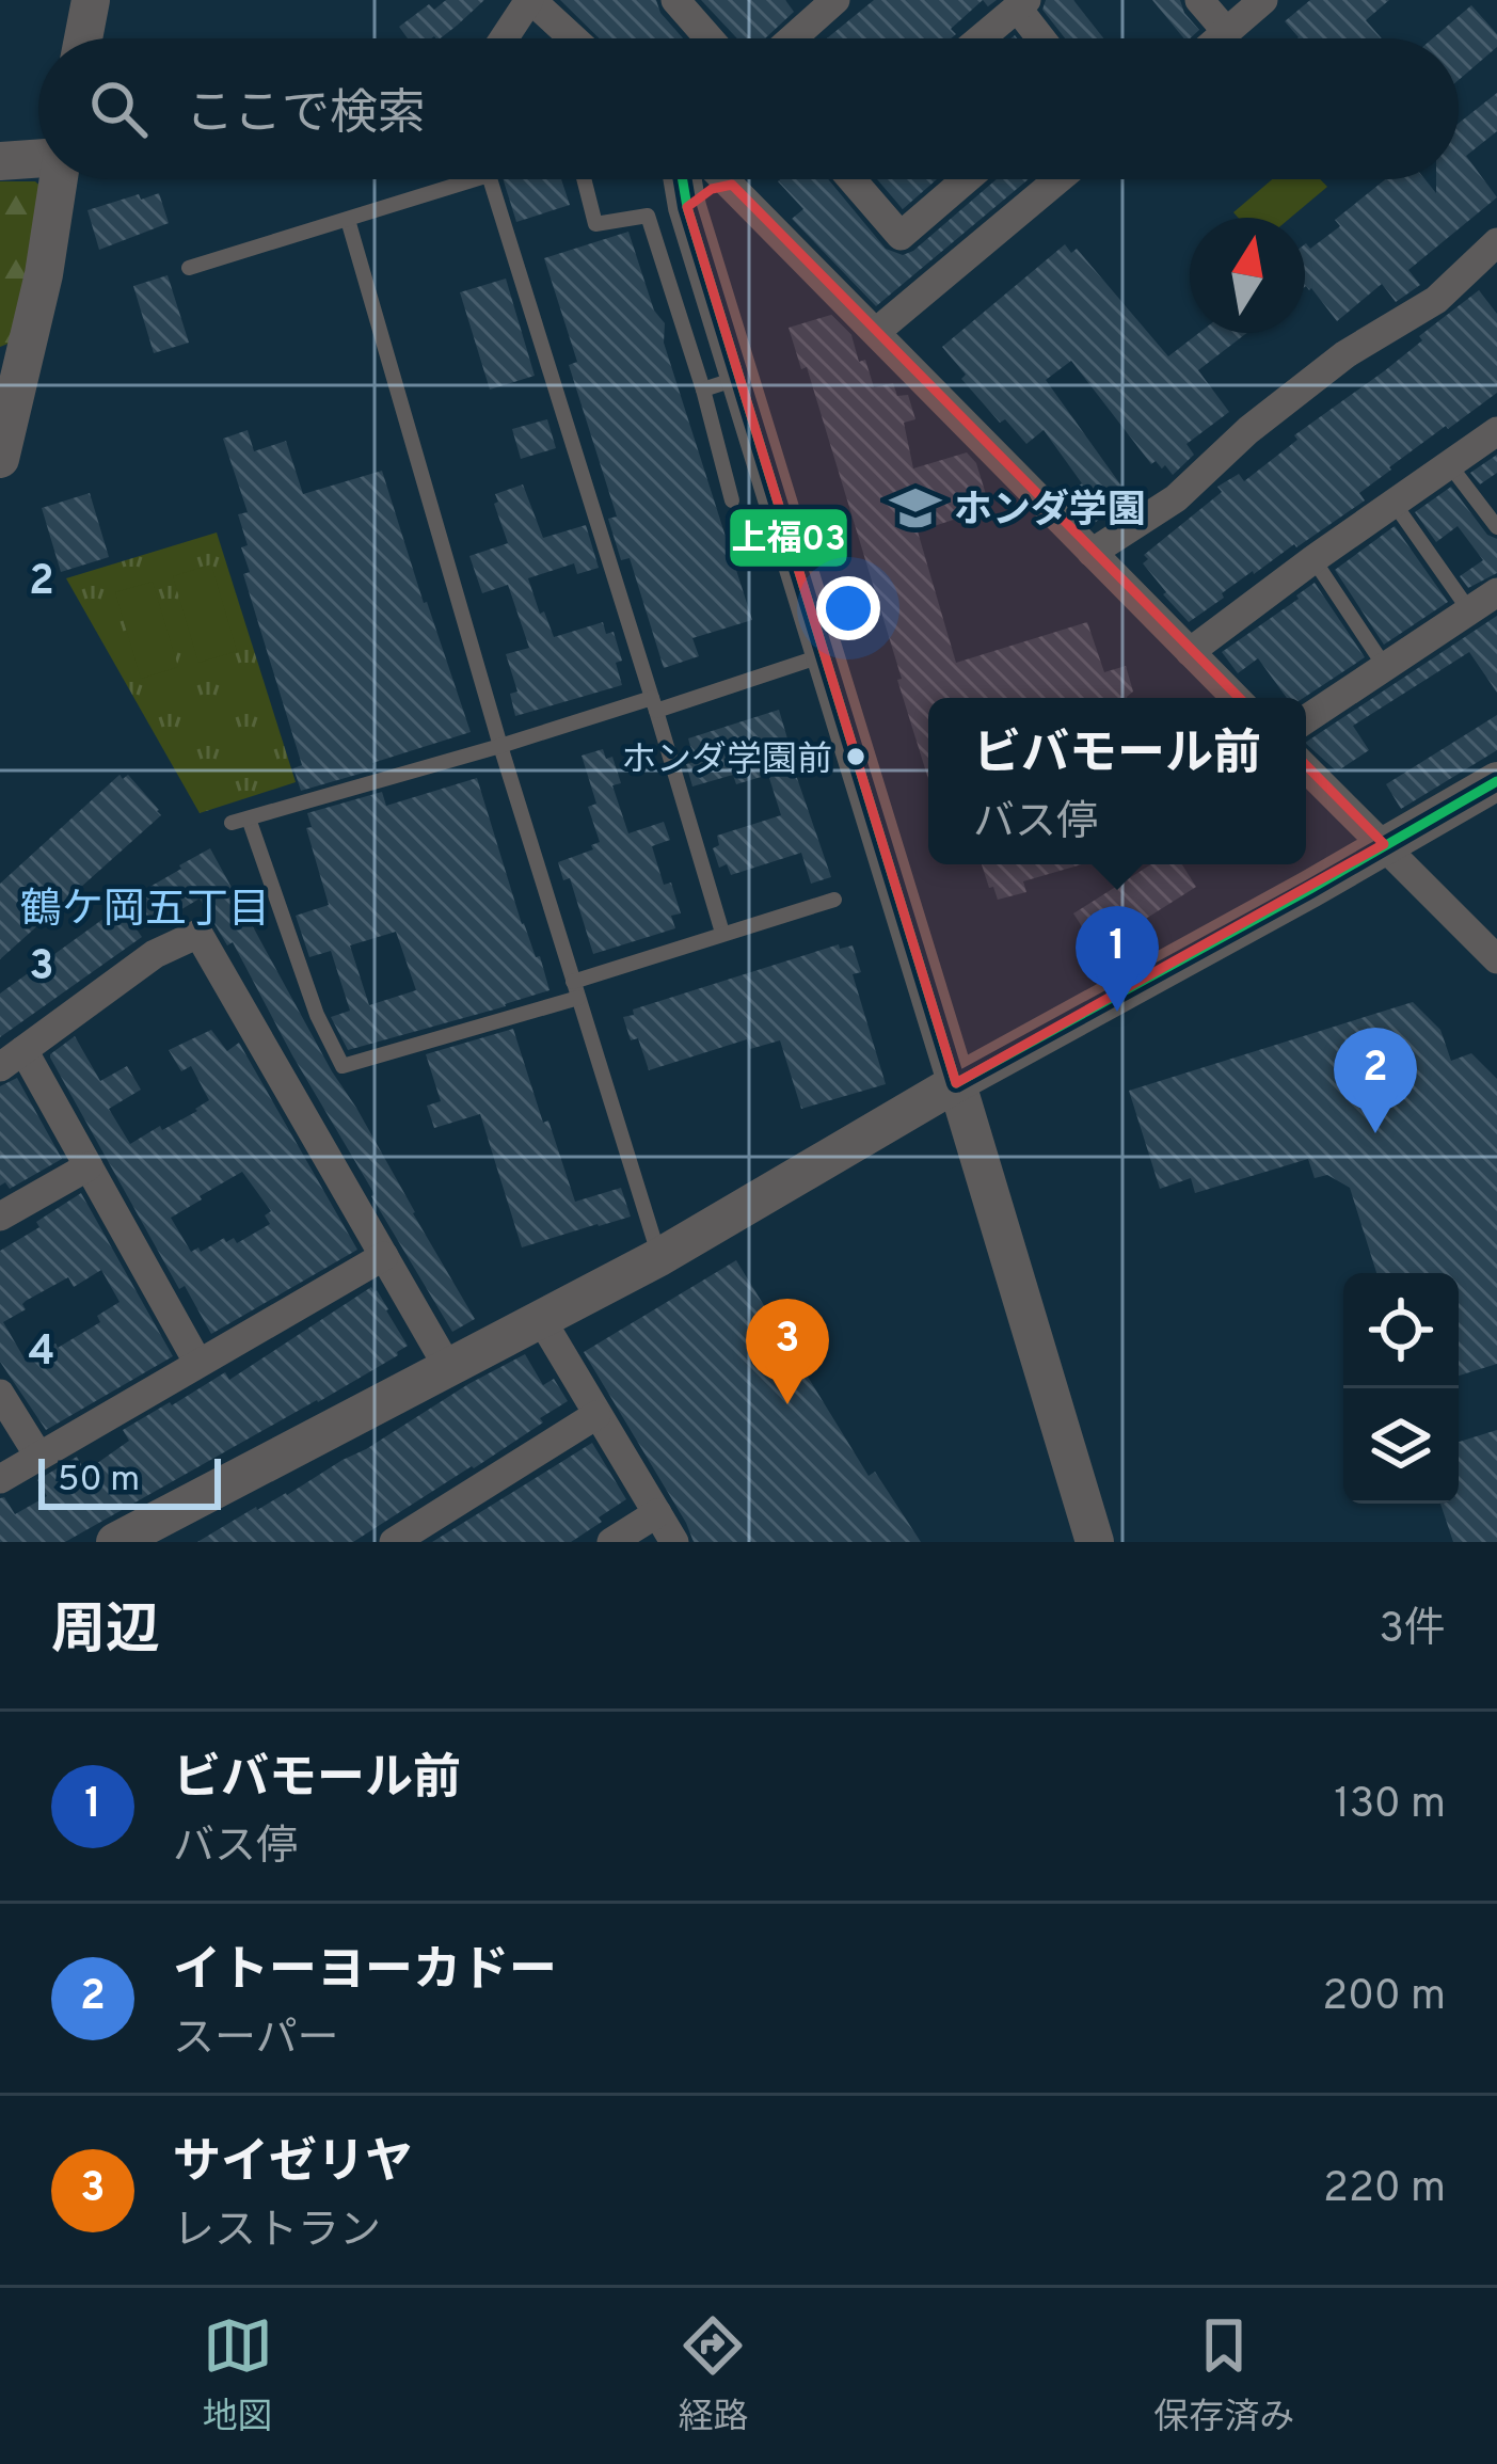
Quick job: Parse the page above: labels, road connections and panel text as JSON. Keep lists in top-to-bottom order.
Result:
{
  "districts": ["鶴ケ岡五丁目"],
  "places": {
    "school or university": ["ホンダ学園"],
    "other": ["ホンダ学園前"]
  },
  "lines": ["transit line 上福03"],
  "scale_bar": "50 m",
  "north": "top",
  "page": {
    "search": "ここで検索",
    "popup": ["ビバモール前", "バス停"],
    "pins": ["1", "2", "3"],
    "scale": "50 m",
    "heading": ["周辺", "3件"],
    "list": [
      {
        "mark": "1",
        "name": "ビバモール前",
        "note": "バス停",
        "value": "130 m"
      },
      {
        "mark": "2",
        "name": "イトーヨーカドー",
        "note": "スーパー",
        "value": "200 m"
      },
      {
        "mark": "3",
        "name": "サイゼリヤ",
        "note": "レストラン",
        "value": "220 m"
      }
    ],
    "nav": ["地図", "経路", "保存済み"]
  },
  "grid": {
    "rows": ["2", "3", "4"]
  }
}
